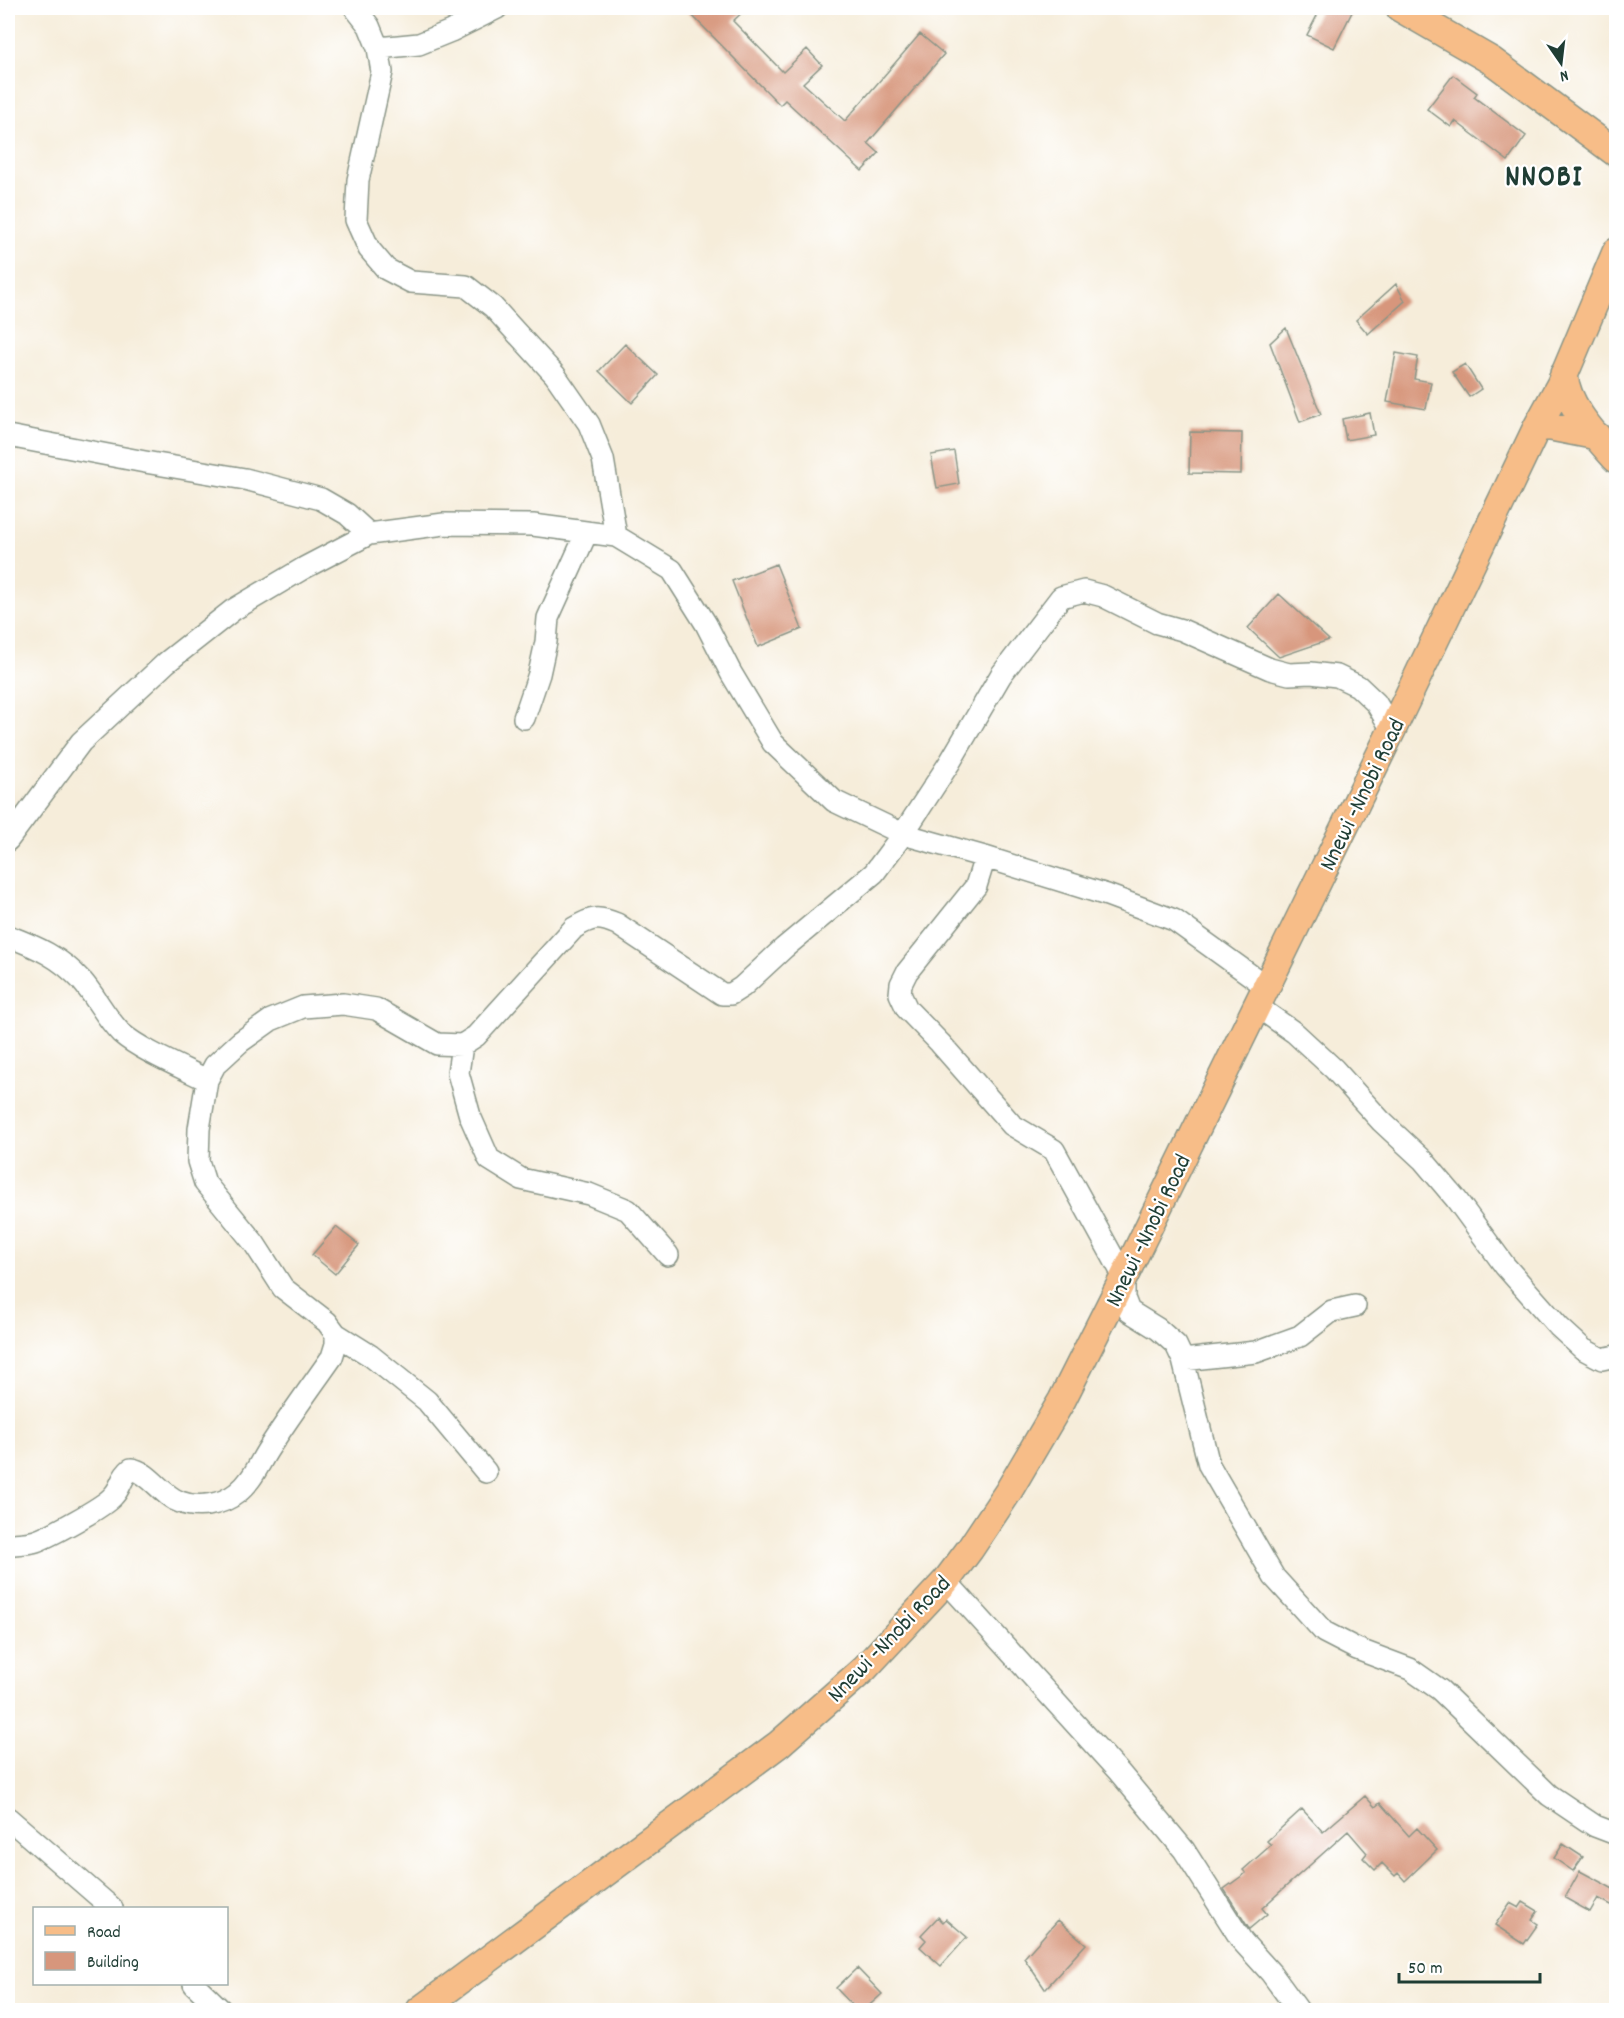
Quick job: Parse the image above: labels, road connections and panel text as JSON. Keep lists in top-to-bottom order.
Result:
{
  "streets": {
    "main road": ["Nnewi -Nnobi Road"]
  },
  "districts": ["NNOBI"],
  "legend": ["Road", "Building"],
  "scale_bar": "50 m",
  "north": "bottom"
}
